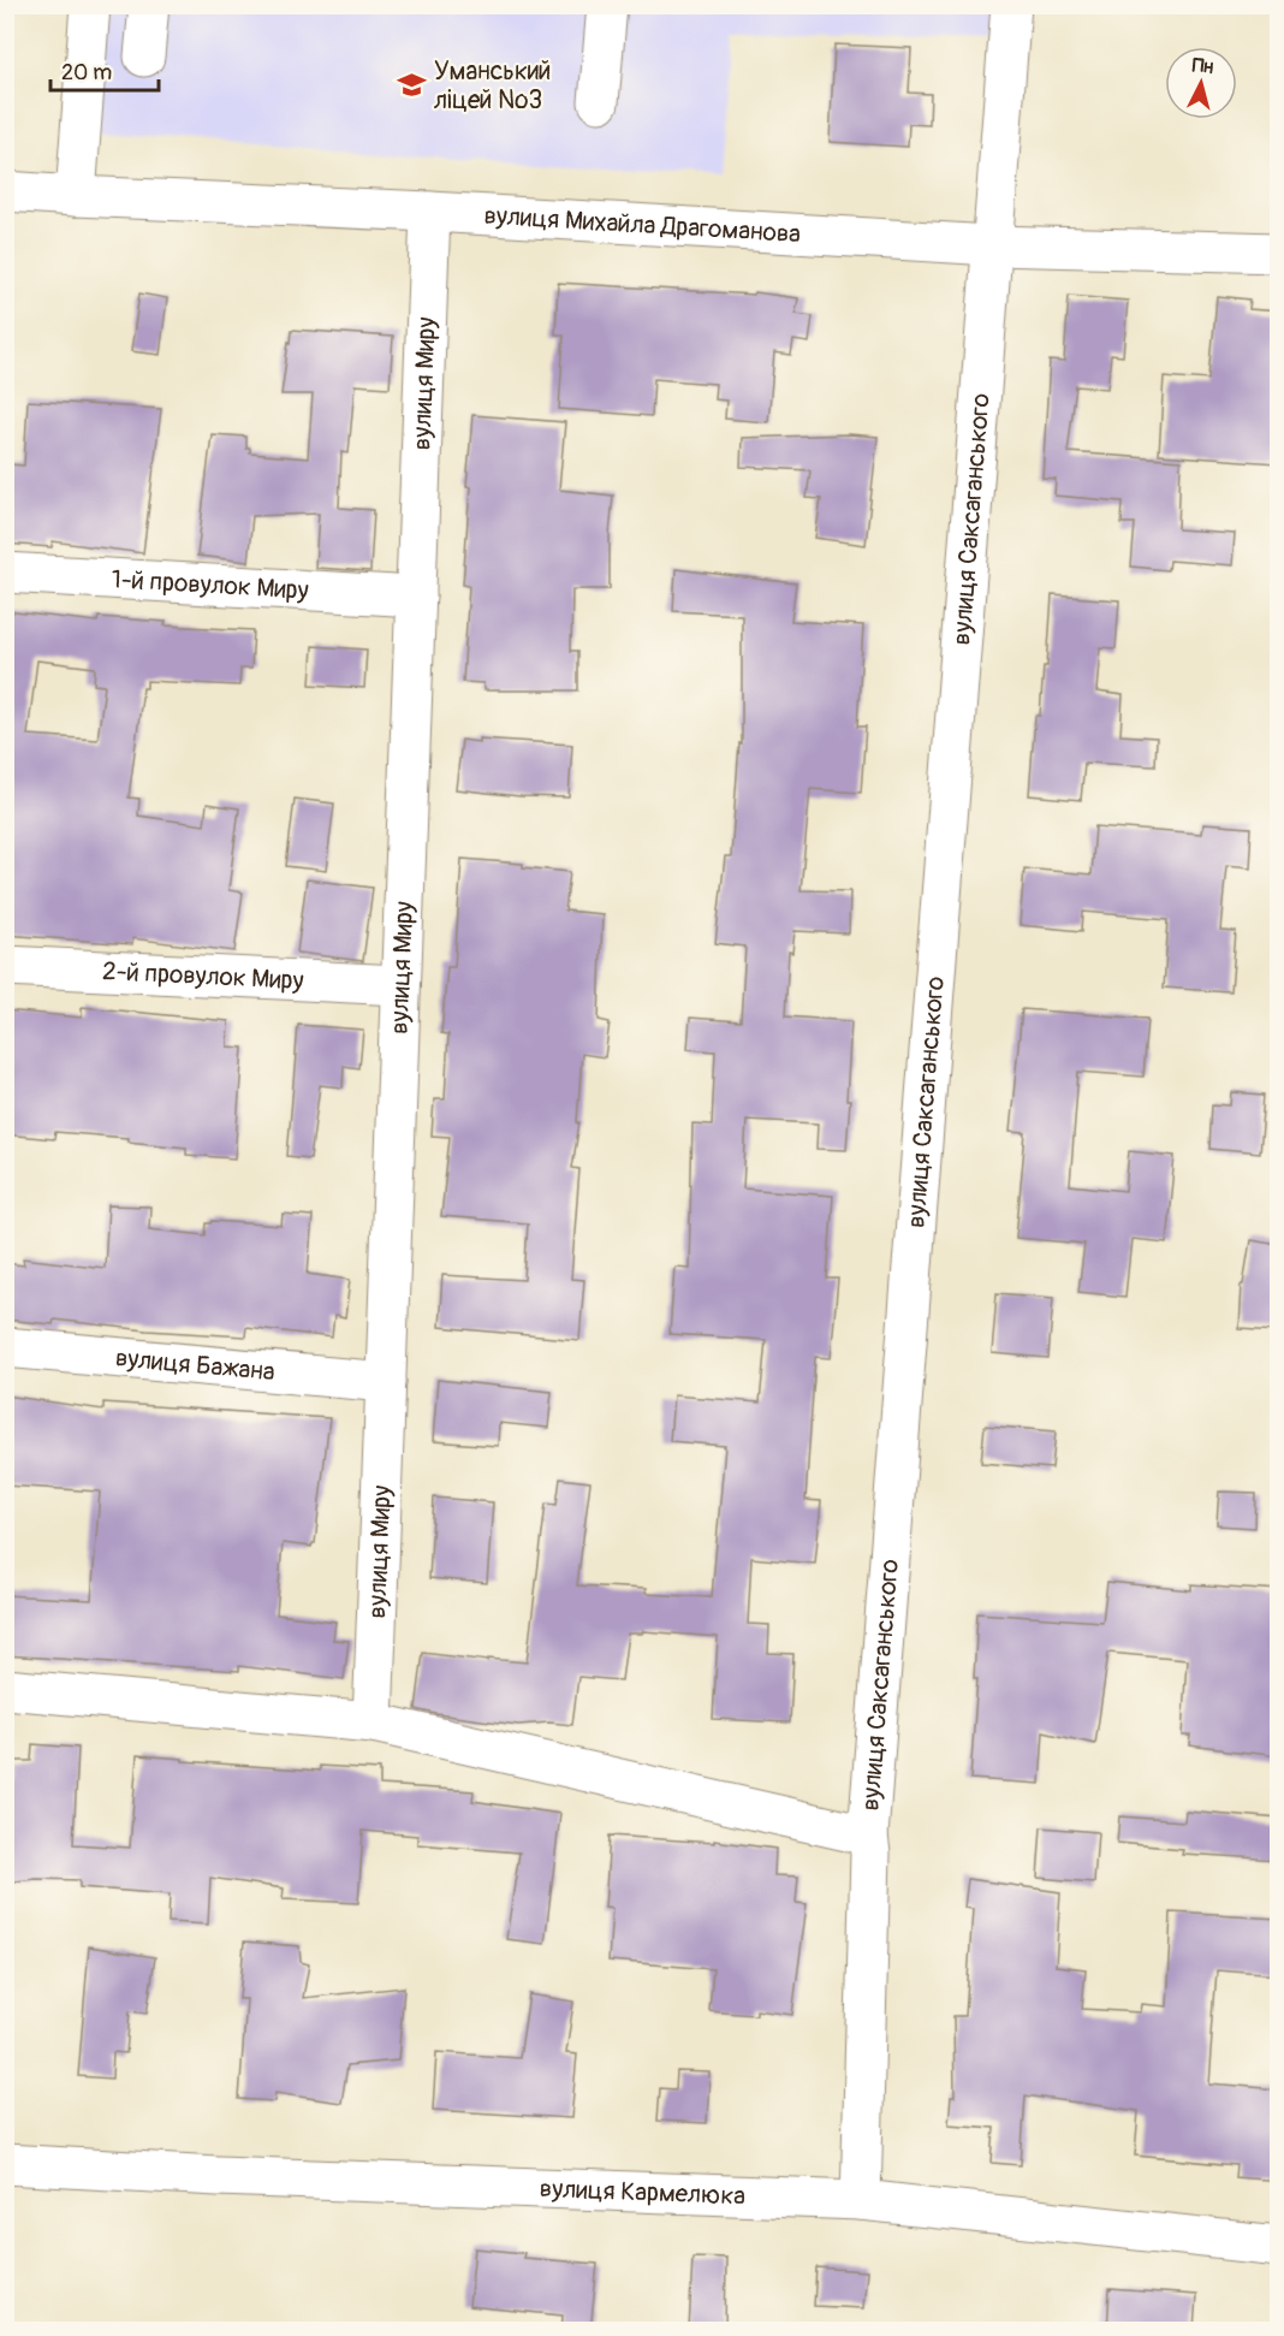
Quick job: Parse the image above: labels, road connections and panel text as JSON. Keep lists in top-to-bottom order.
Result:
{
  "streets": {
    "street": [
      "вулиця Михайла Драгоманова",
      "вулиця Миру",
      "вулиця Саксаганського",
      "1-й провулок Миру",
      "2-й провулок Миру",
      "вулиця Бажана",
      "вулиця Кармелюка"
    ]
  },
  "crossings": [
    ["вулиця Михайла Драгоманова", "вулиця Миру"],
    ["вулиця Михайла Драгоманова", "вулиця Саксаганського"],
    ["вулиця Миру", "1-й провулок Миру"],
    ["вулиця Миру", "2-й провулок Миру"],
    ["вулиця Миру", "вулиця Бажана"],
    ["вулиця Саксаганського", "вулиця Кармелюка"]
  ],
  "places": {
    "school or university": ["Уманський ліцей №3"]
  },
  "scale_bar": "20 m",
  "north": "top"
}
